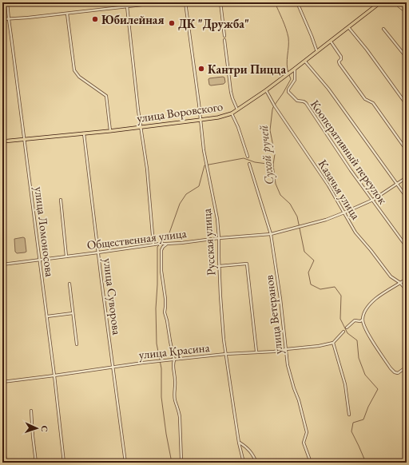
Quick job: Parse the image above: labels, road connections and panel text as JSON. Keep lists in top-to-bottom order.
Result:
{
  "streets": {
    "main road": ["улица Воровского"],
    "street": [
      "Кооперативный переулок",
      "Казачья улица",
      "улица Ломоносова",
      "Общественная улица",
      "Русская улица",
      "улица Суворова",
      "улица Ветеранов",
      "улица Красина"
    ]
  },
  "crossings": [
    ["улица Воровского", "Кооперативный переулок"],
    ["улица Воровского", "Казачья улица"],
    ["улица Воровского", "улица Ломоносова"],
    ["улица Воровского", "Русская улица"],
    ["улица Воровского", "улица Суворова"],
    ["Кооперативный переулок", "Общественная улица"],
    ["Казачья улица", "Общественная улица"],
    ["улица Ломоносова", "Общественная улица"],
    ["улица Ломоносова", "улица Красина"],
    ["Общественная улица", "Русская улица"],
    ["Общественная улица", "улица Суворова"],
    ["Общественная улица", "улица Ветеранов"],
    ["Русская улица", "улица Красина"],
    ["улица Суворова", "улица Красина"],
    ["улица Ветеранов", "улица Красина"]
  ],
  "water": ["Сухой ручей"],
  "places": ["Юбилейная", "ДК \"Дружба\"", "Кантри Пицца"],
  "north": "right"
}
